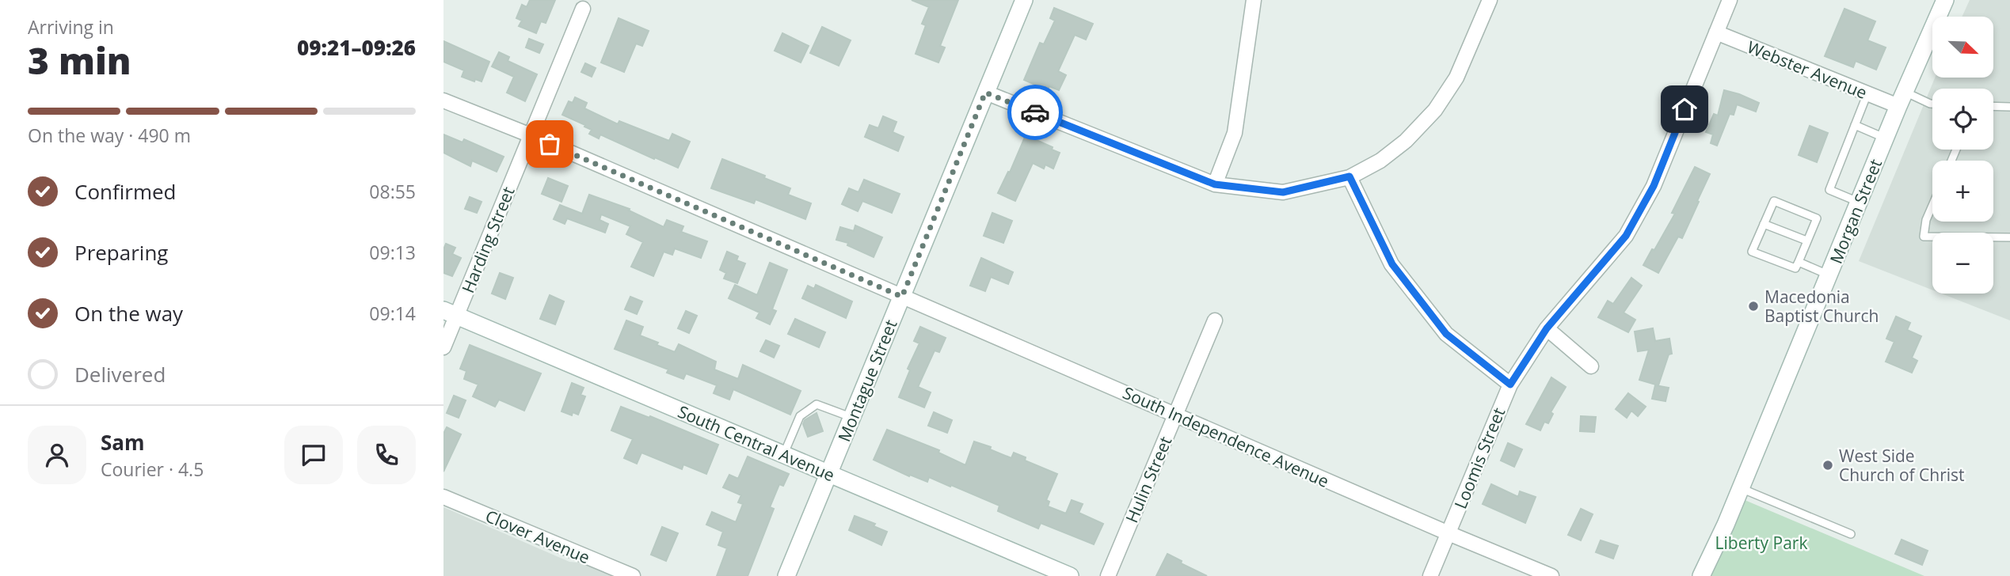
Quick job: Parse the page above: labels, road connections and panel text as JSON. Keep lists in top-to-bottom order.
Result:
{
  "streets": {
    "main road": ["Morgan Street", "Montague Street", "South Central Avenue"],
    "street": [
      "Webster Avenue",
      "Harding Street",
      "South Independence Avenue",
      "Loomis Street",
      "Hulin Street",
      "Clover Avenue"
    ]
  },
  "crossings": [
    ["Webster Avenue", "Morgan Street"],
    ["Webster Avenue", "Loomis Street"],
    ["Harding Street", "South Independence Avenue"],
    ["Harding Street", "South Central Avenue"],
    ["Montague Street", "South Independence Avenue"],
    ["Montague Street", "South Central Avenue"],
    ["South Independence Avenue", "Loomis Street"],
    ["South Independence Avenue", "Hulin Street"]
  ],
  "parks": ["Liberty Park"],
  "places": ["Macedonia Baptist Church", "West Side Church of Christ"],
  "north": "bottom right",
  "page": {
    "heading": ["3 min", "Arriving in", "09:21–09:26"],
    "panel": ["Sam", "Courier · 4.5"],
    "map_buttons": ["+", "−"],
    "bar": "On the way · 490 m",
    "list": [
      ["Confirmed", "08:55"],
      ["Preparing", "09:13"],
      ["On the way", "09:14"],
      "Delivered"
    ]
  }
}
